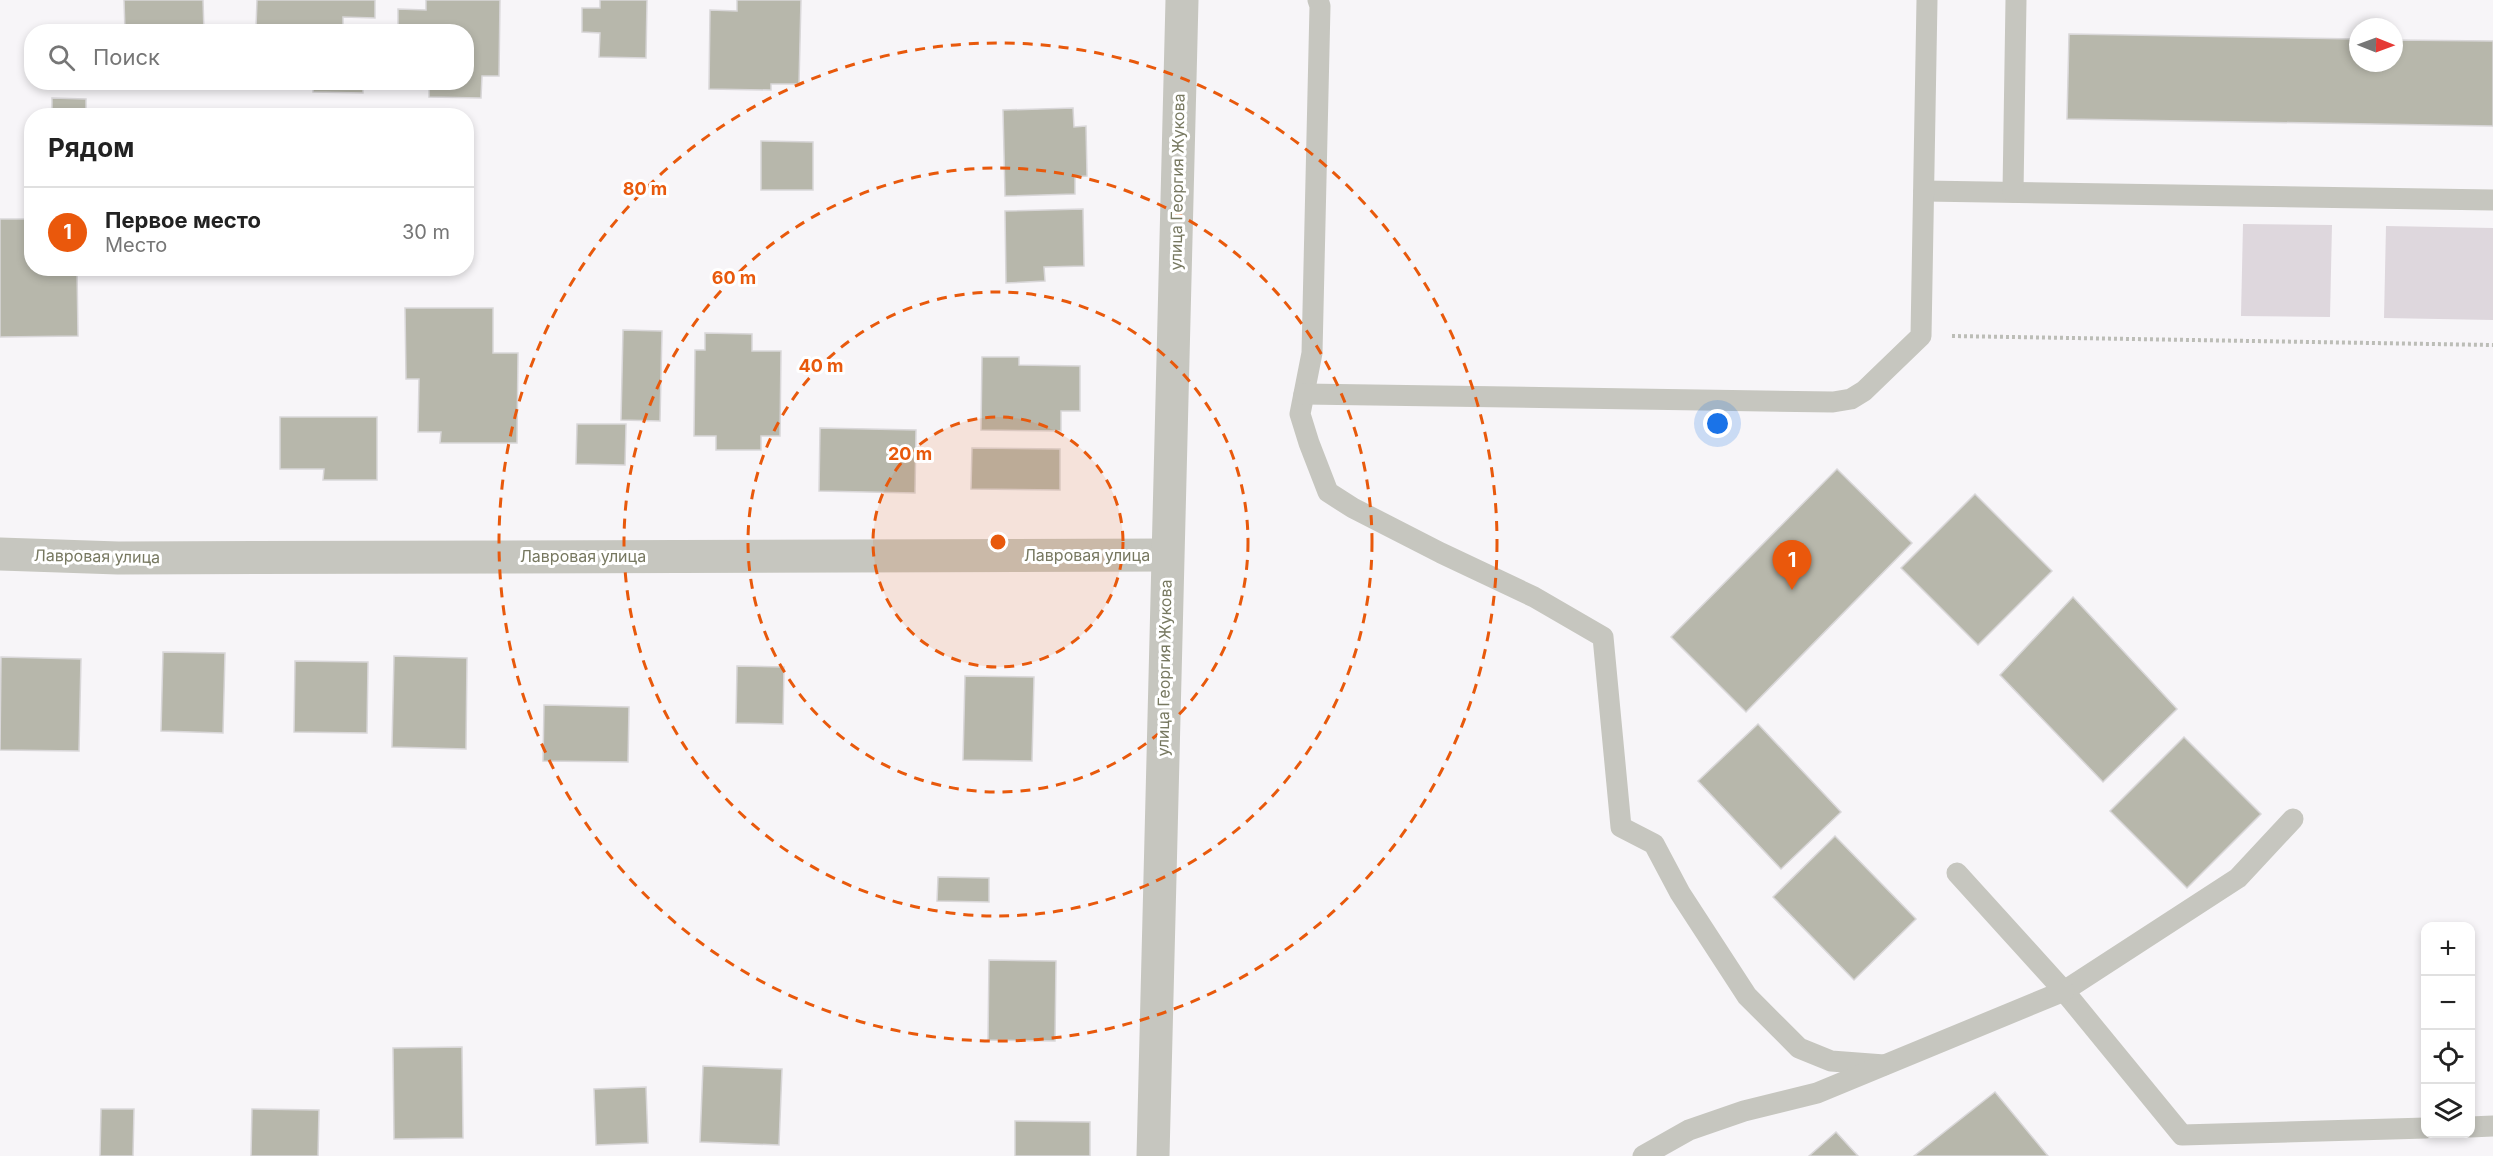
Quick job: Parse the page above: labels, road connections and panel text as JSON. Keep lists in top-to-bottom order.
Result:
{
  "streets": {
    "street": ["улица Георгия Жукова", "Лавровая улица"]
  },
  "crossings": [
    ["улица Георгия Жукова", "Лавровая улица"]
  ],
  "north": "right",
  "page": {
    "search": "Поиск",
    "heading": "Рядом",
    "list": [
      {
        "mark": "1",
        "name": "Первое место",
        "note": "Место",
        "value": "30 m"
      }
    ],
    "pins": "1",
    "map_buttons": ["+", "−"]
  },
  "rings": [
    "80 m",
    "60 m",
    "40 m",
    "20 m"
  ]
}
